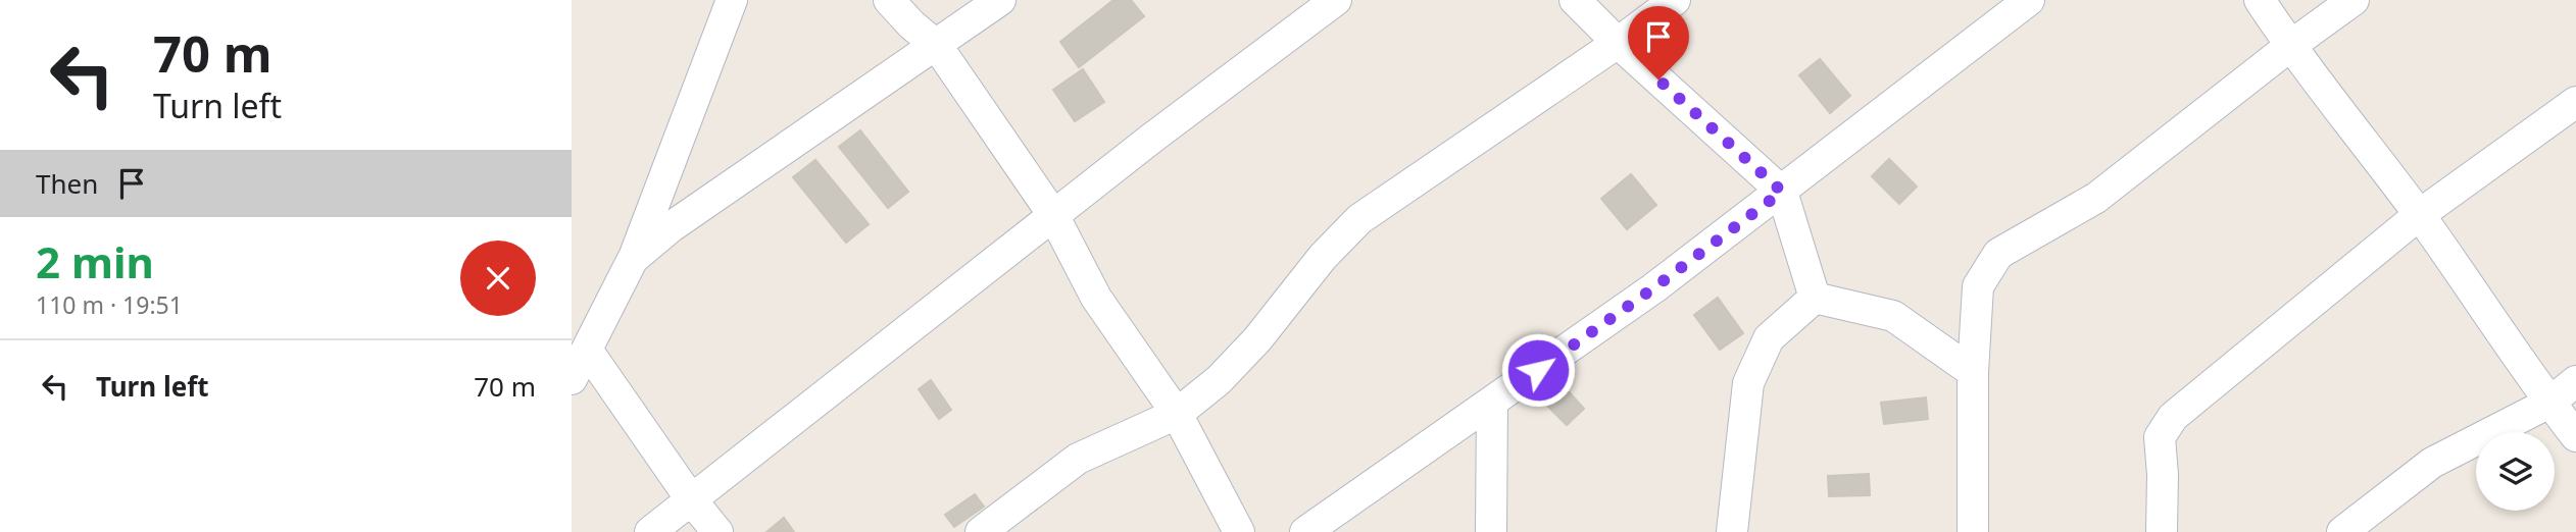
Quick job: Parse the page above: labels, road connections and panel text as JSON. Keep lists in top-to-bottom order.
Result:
{
  "page": {
    "turn": ["70 m", "Turn left"],
    "then": "Then",
    "heading": ["2 min", "110 m · 19:51"],
    "list": [
      {
        "name": "Turn left",
        "value": "70 m"
      }
    ]
  }
}
